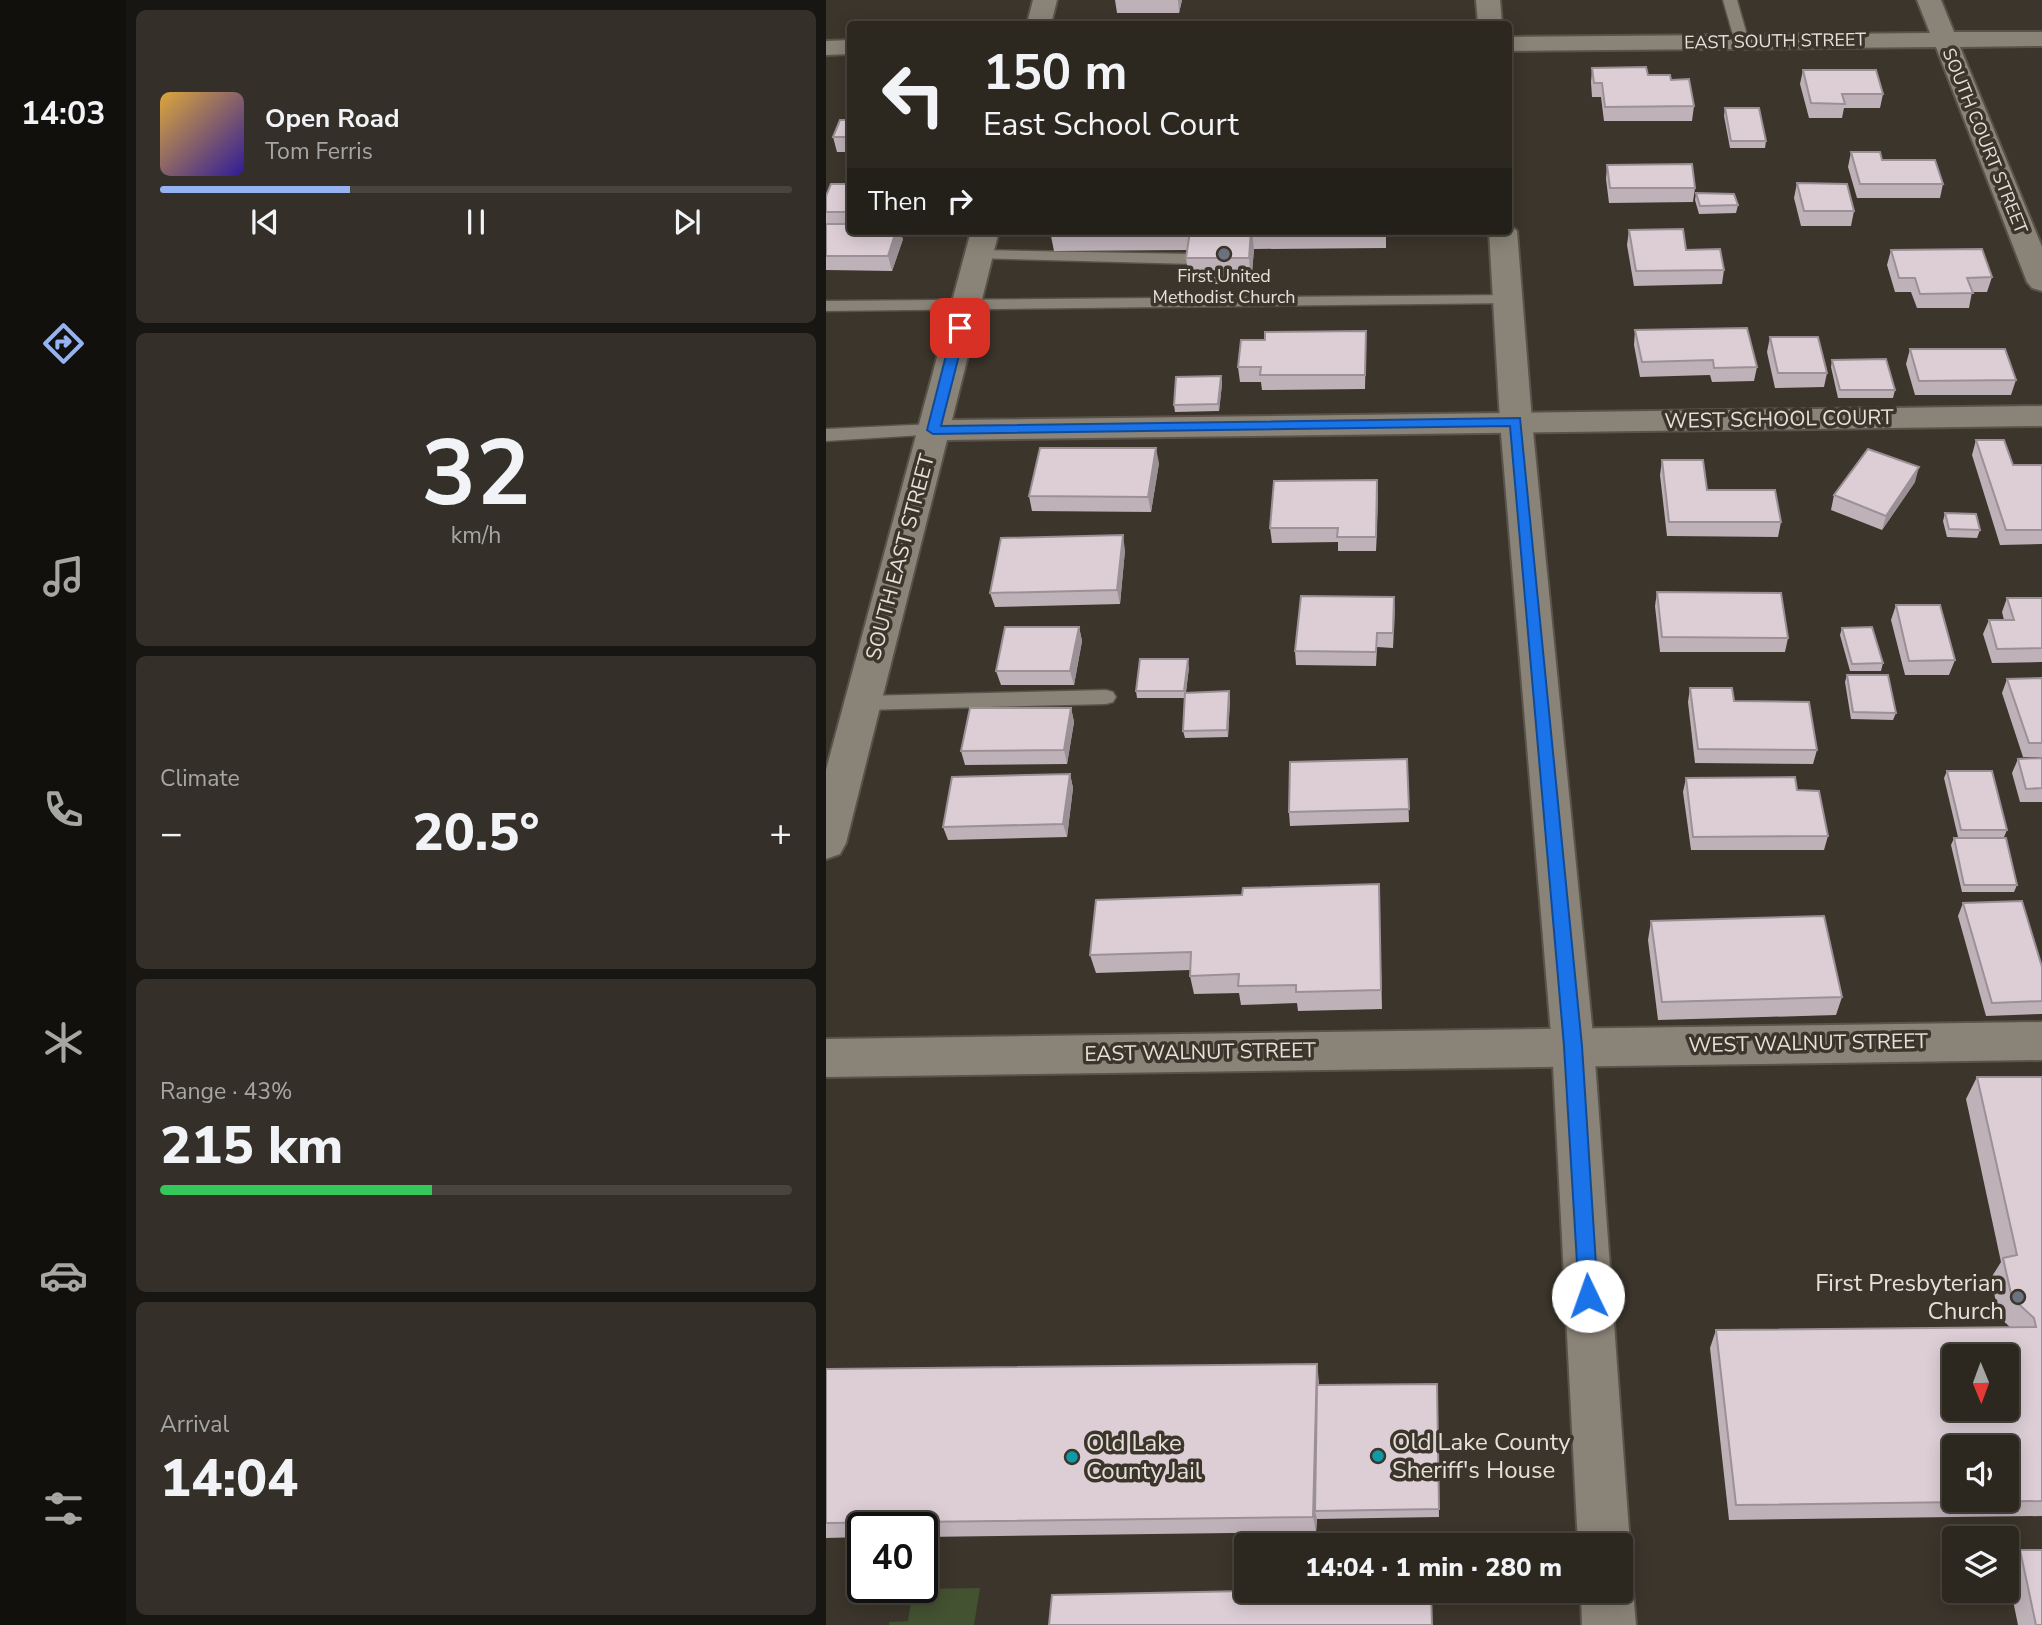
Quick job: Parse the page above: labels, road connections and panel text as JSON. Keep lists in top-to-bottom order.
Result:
{
  "streets": {
    "street": [
      "EAST SOUTH STREET",
      "SOUTH COURT STREET",
      "WEST SCHOOL COURT",
      "SOUTH EAST STREET",
      "WEST WALNUT STREET",
      "EAST WALNUT STREET"
    ]
  },
  "crossings": [
    ["EAST SOUTH STREET", "SOUTH COURT STREET"],
    ["WEST SCHOOL COURT", "SOUTH EAST STREET"],
    ["WEST WALNUT STREET", "EAST WALNUT STREET"]
  ],
  "places": [
    "First United Methodist Church",
    "First Presbyterian Church",
    "Old Lake County Sheriff's House",
    "Old Lake County Jail"
  ],
  "north": "bottom",
  "page": {
    "tabs": "14:03",
    "turn": ["150 m", "East School Court"],
    "song": ["Open Road", "Tom Ferris"],
    "then": "Then",
    "tile": [
      ["32", "km/h"],
      "Climate",
      ["Range · 43%", "215 km"],
      ["Arrival", "14:04"]
    ],
    "heat": ["−", "20.5°", "+"],
    "limit": "40",
    "trip": "14:04 · 1 min · 280 m"
  }
}
